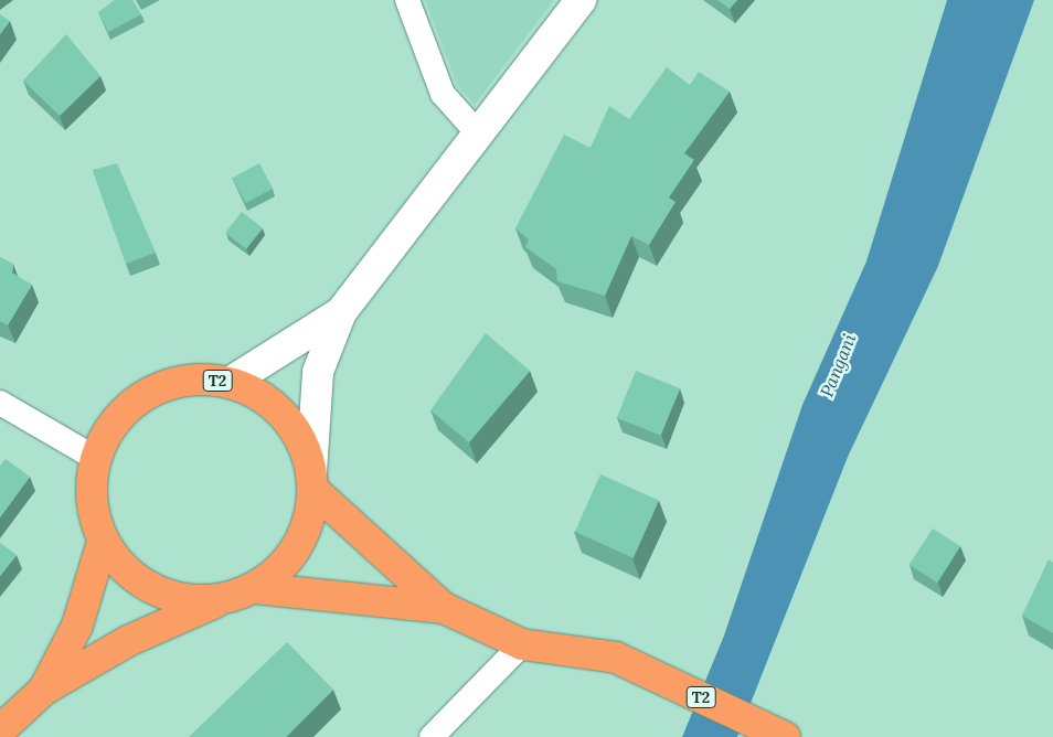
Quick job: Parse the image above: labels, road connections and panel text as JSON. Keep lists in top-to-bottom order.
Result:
{
  "streets": {
    "highway": ["T2"]
  },
  "water": ["Pangani"]
}
